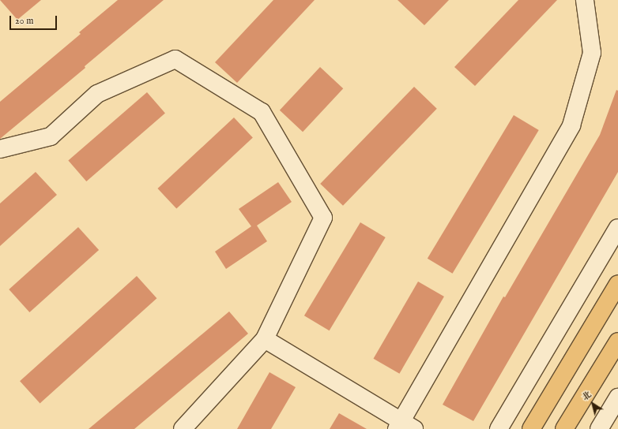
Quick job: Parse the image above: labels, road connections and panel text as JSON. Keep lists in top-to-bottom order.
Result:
{
  "scale_bar": "20 m",
  "north": "top left"
}
